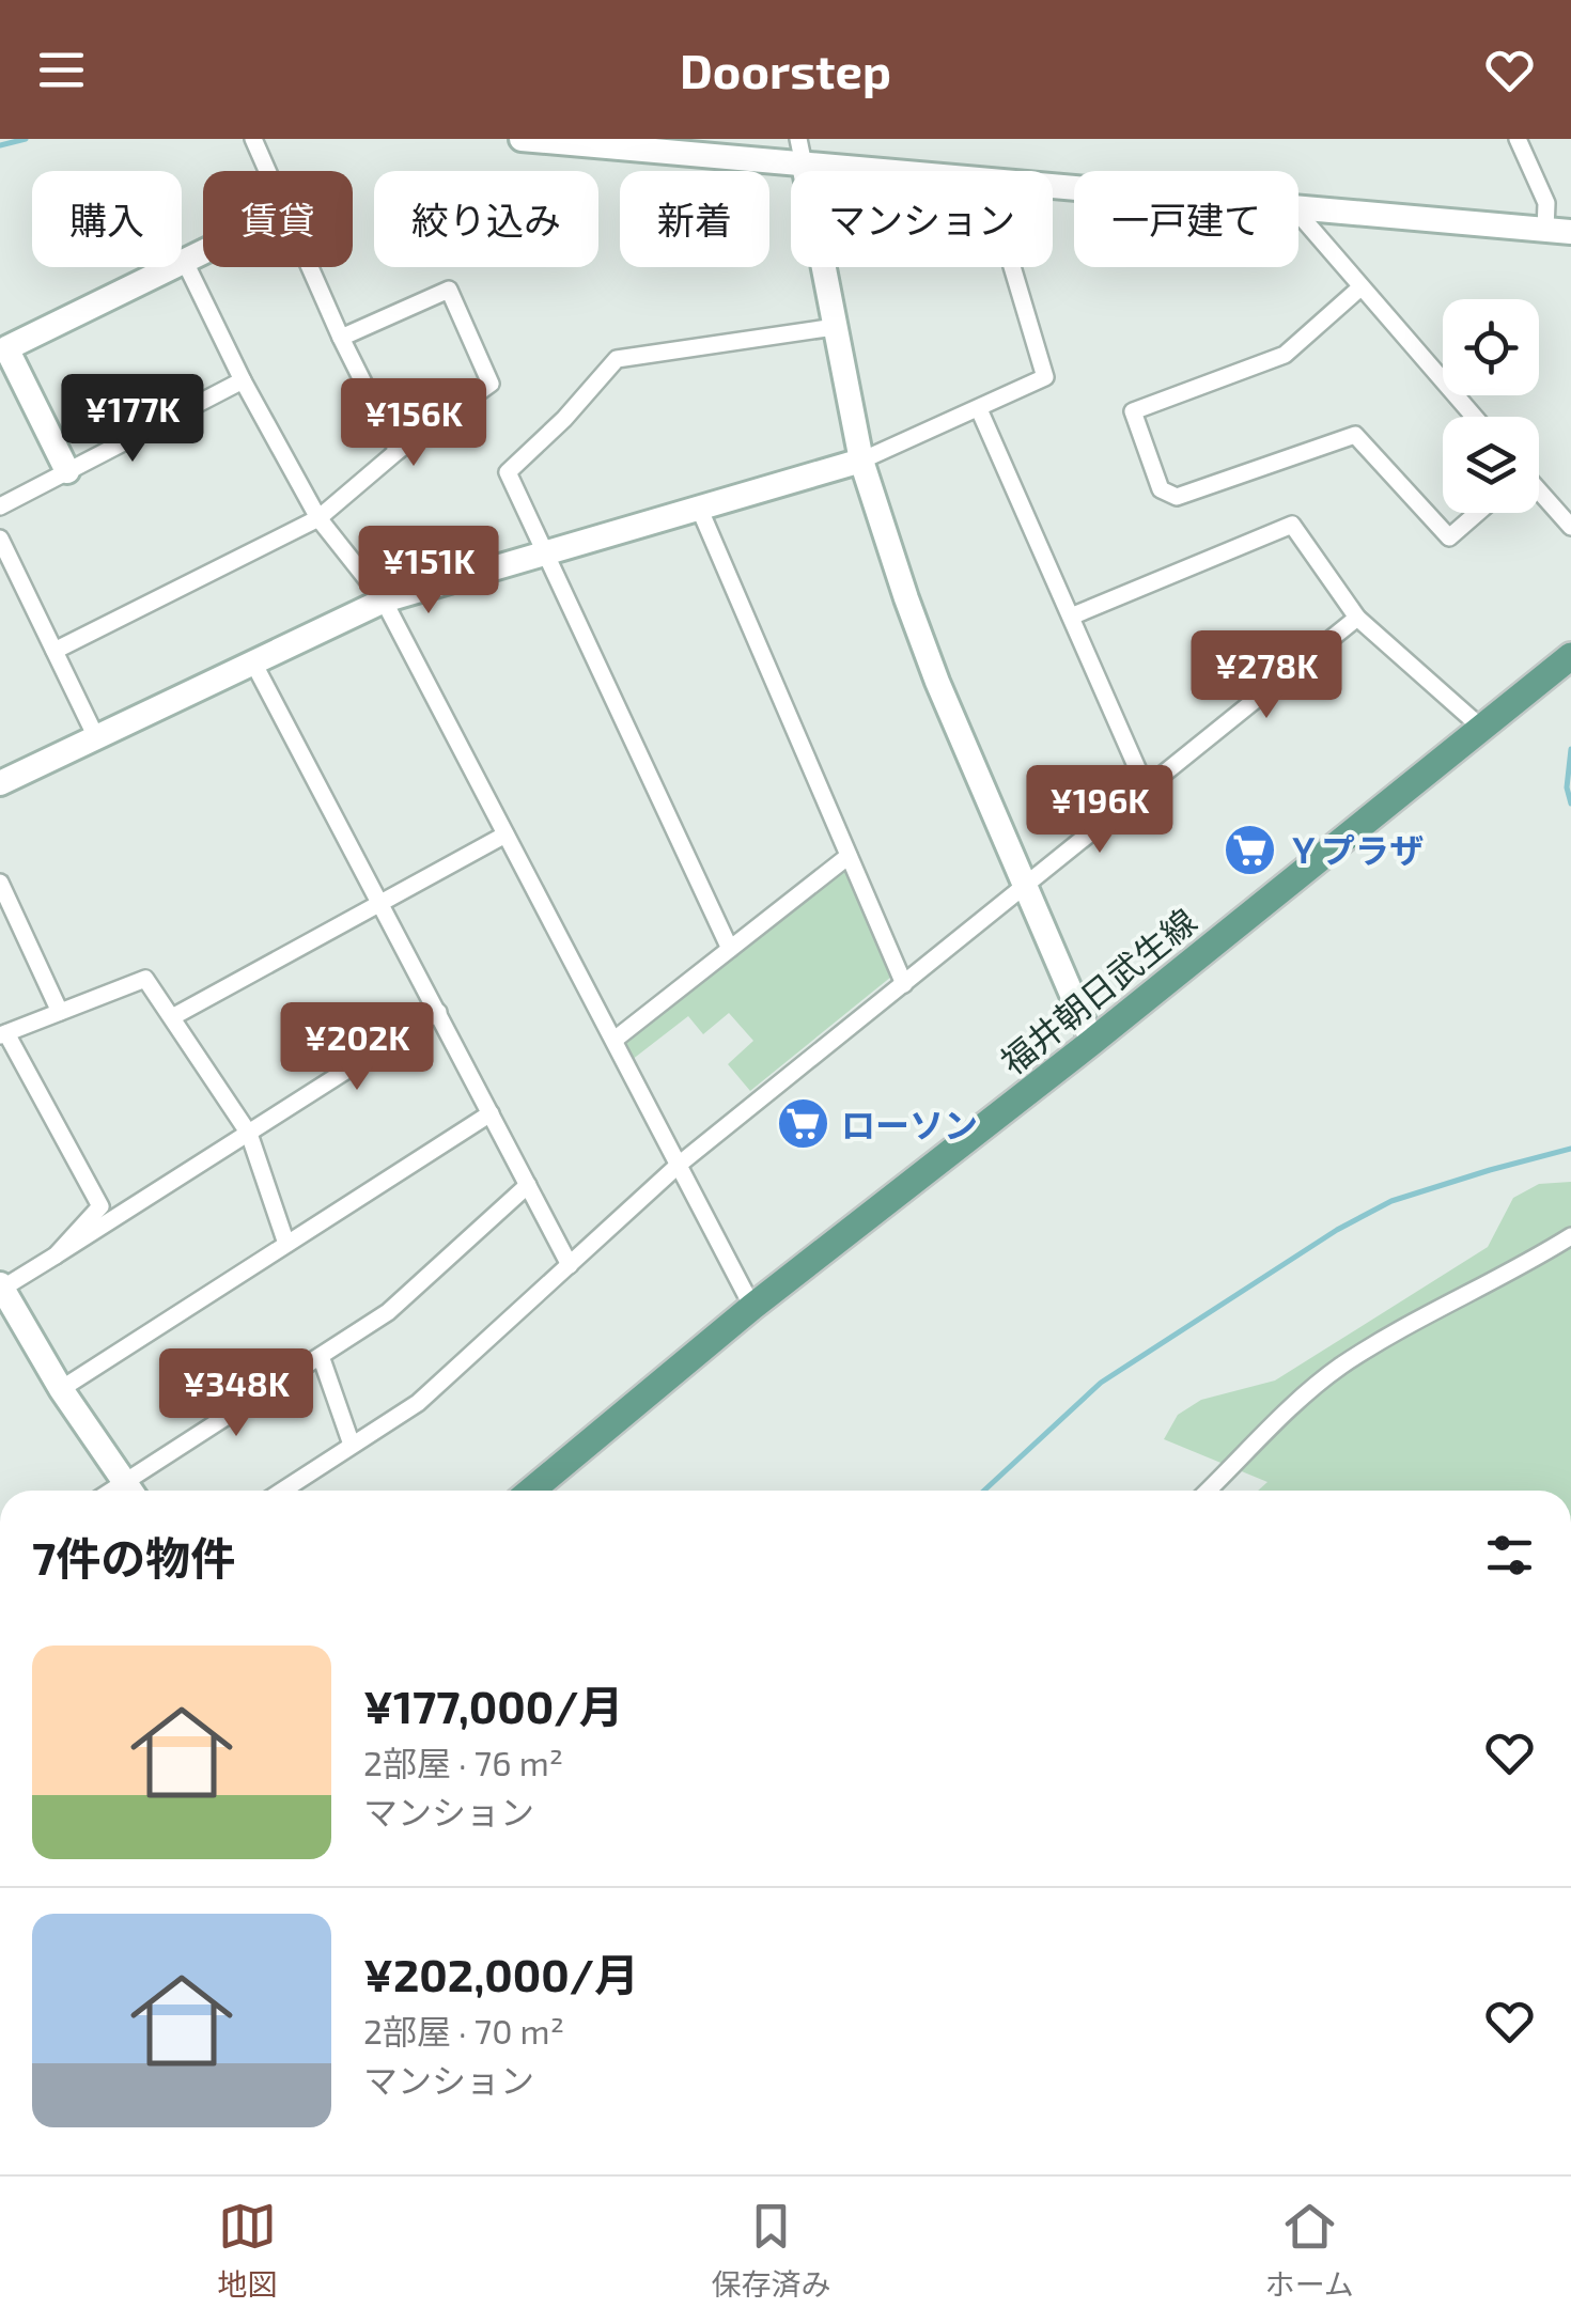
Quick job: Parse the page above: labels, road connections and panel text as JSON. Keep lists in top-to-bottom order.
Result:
{
  "streets": {
    "main road": ["福井朝日武生線"]
  },
  "places": {
    "supermarket": ["Ｙプラザ", "ローソン"]
  },
  "page": {
    "header": "Doorstep",
    "chip": [
      "購入",
      "賃貸",
      "絞り込み",
      "新着",
      "マンション",
      "一戸建て"
    ],
    "price": [
      "¥177K",
      "¥156K",
      "¥151K",
      "¥278K",
      "¥196K",
      "¥202K",
      "¥348K"
    ],
    "heading": "7件の物件",
    "list": [
      {
        "name": "¥177,000/月",
        "note": "2部屋 · 76 m² · マンション"
      },
      {
        "name": "¥202,000/月",
        "note": "2部屋 · 70 m² · マンション"
      }
    ],
    "tabs": ["地図", "保存済み", "ホーム"]
  }
}
